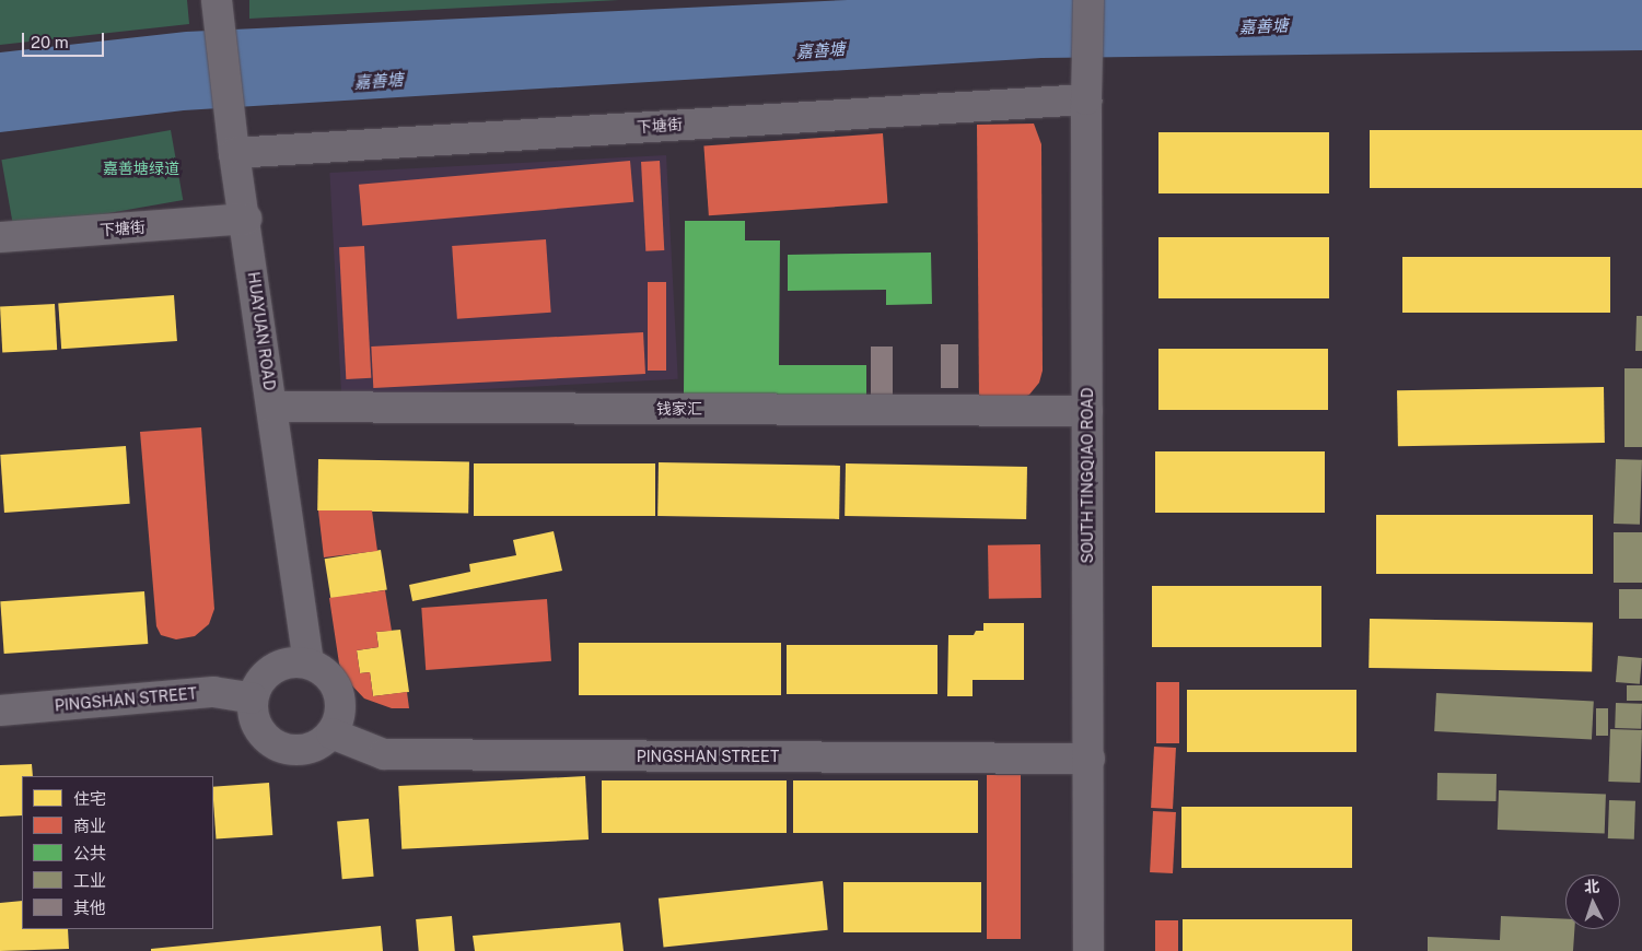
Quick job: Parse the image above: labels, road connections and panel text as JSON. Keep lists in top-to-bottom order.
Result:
{
  "streets": {
    "street": [
      "下塘街",
      "HUAYUAN ROAD",
      "钱家汇",
      "SOUTH TINGQIAO ROAD",
      "PINGSHAN STREET"
    ]
  },
  "crossings": [
    ["下塘街", "HUAYUAN ROAD"],
    ["下塘街", "SOUTH TINGQIAO ROAD"],
    ["HUAYUAN ROAD", "钱家汇"],
    ["HUAYUAN ROAD", "PINGSHAN STREET"],
    ["钱家汇", "SOUTH TINGQIAO ROAD"],
    ["SOUTH TINGQIAO ROAD", "PINGSHAN STREET"]
  ],
  "water": ["嘉善塘"],
  "parks": ["嘉善塘绿道"],
  "legend": [
    "住宅",
    "商业",
    "公共",
    "工业",
    "其他"
  ],
  "scale_bar": "20 m",
  "north": "top"
}
